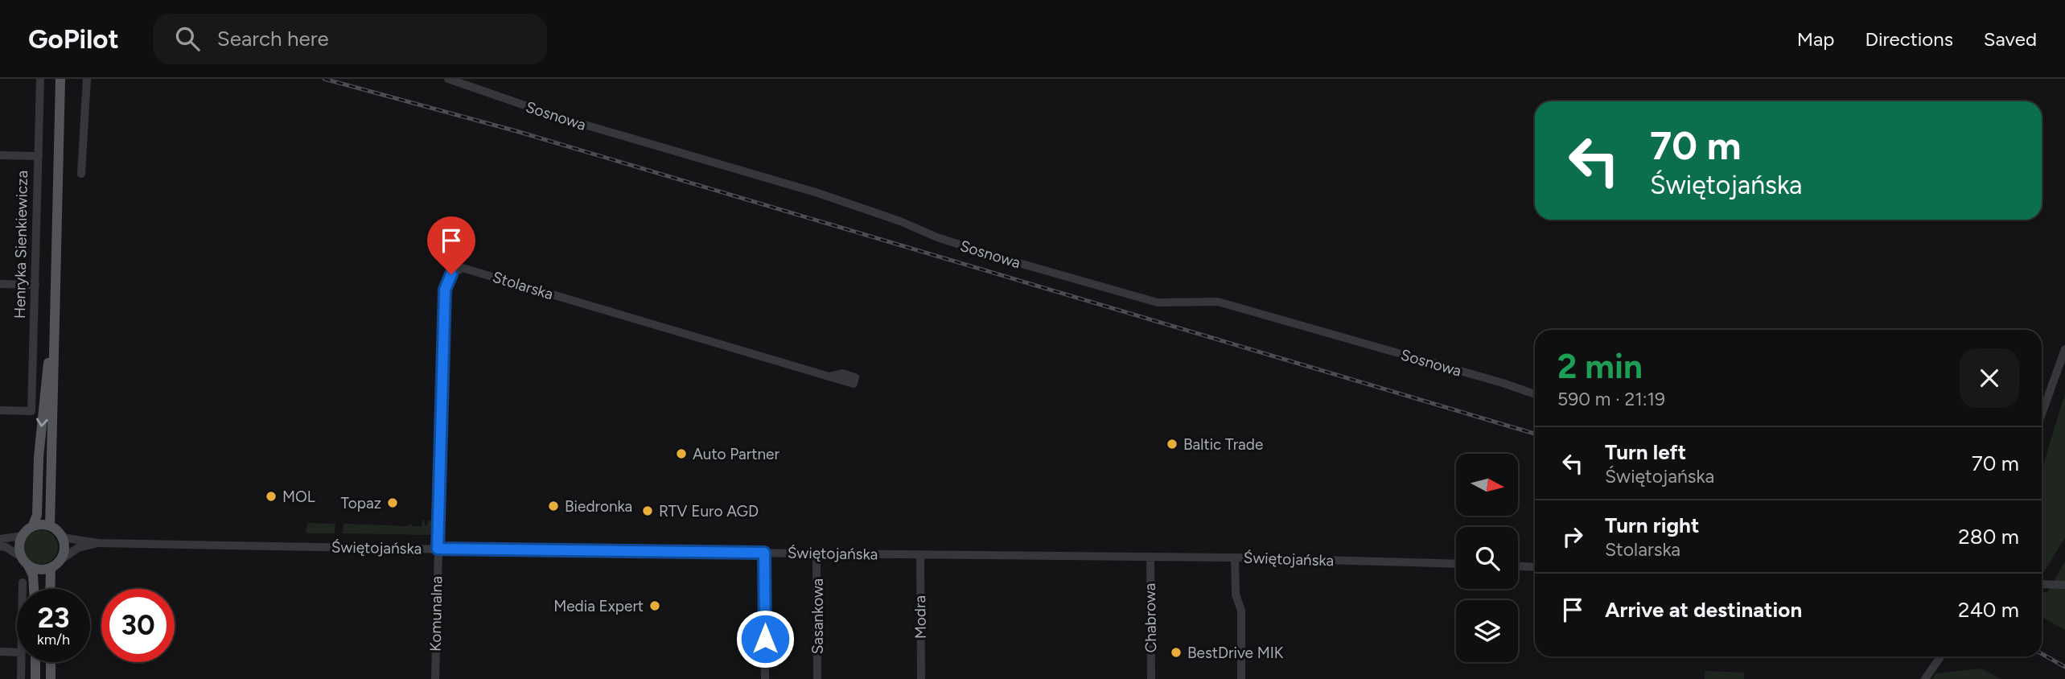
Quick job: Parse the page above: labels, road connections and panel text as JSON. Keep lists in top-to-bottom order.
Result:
{
  "streets": {
    "street": [
      "Sosnowa",
      "Henryka Sienkiewicza",
      "Stolarska",
      "Świętojańska",
      "Komunalna",
      "Sasankowa",
      "Modra",
      "Chabrowa"
    ]
  },
  "crossings": [
    ["Stolarska", "Świętojańska"],
    ["Stolarska", "Komunalna"],
    ["Świętojańska", "Komunalna"],
    ["Świętojańska", "Sasankowa"],
    ["Świętojańska", "Modra"],
    ["Świętojańska", "Chabrowa"]
  ],
  "places": [
    "Baltic Trade",
    "Auto Partner",
    "MOL",
    "Topaz",
    "Biedronka",
    "RTV Euro AGD",
    "Media Expert",
    "BestDrive MIK"
  ],
  "north": "right",
  "page": {
    "header": "GoPilot",
    "search": "Search here",
    "nav": ["Map", "Directions", "Saved"],
    "turn": ["70 m", "Świętojańska"],
    "heading": ["2 min", "590 m · 21:19"],
    "list": [
      {
        "name": "Turn left",
        "note": "Świętojańska",
        "value": "70 m"
      },
      {
        "name": "Turn right",
        "note": "Stolarska",
        "value": "280 m"
      },
      {
        "name": "Arrive at destination",
        "value": "240 m"
      }
    ],
    "speed": "23 km/h",
    "limit": "30"
  }
}
